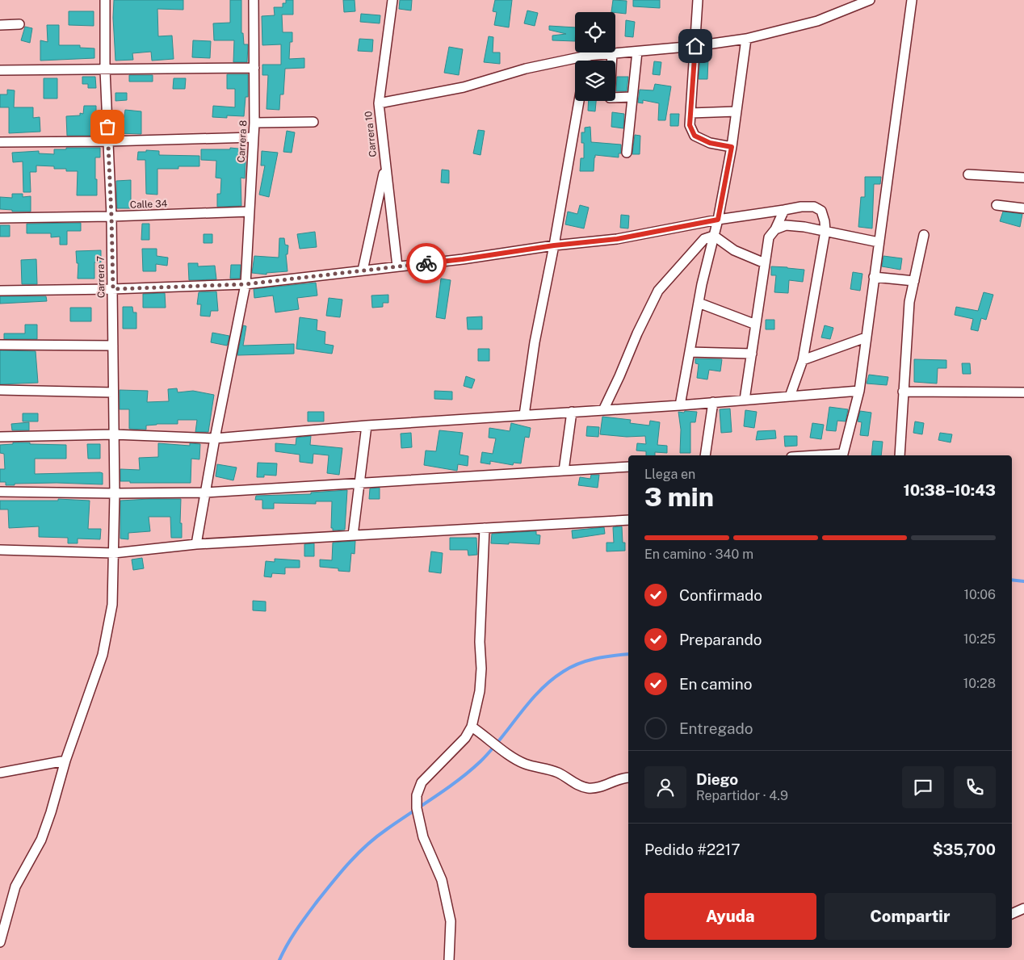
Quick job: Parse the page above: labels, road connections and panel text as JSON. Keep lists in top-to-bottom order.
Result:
{
  "streets": {
    "street": [
      "Carrera 10",
      "Carrera 8",
      "Calle 34",
      "Carrera 7"
    ]
  },
  "crossings": [
    ["Carrera 8", "Calle 34"],
    ["Calle 34", "Carrera 7"]
  ],
  "page": {
    "heading": ["3 min", "Llega en", "10:38–10:43"],
    "panel": [
      "Diego",
      "Repartidor · 4.9",
      "Pedido #2217",
      "$35,700"
    ],
    "bar": "En camino · 340 m",
    "list": [
      ["Confirmado", "10:06"],
      ["Preparando", "10:25"],
      ["En camino", "10:28"],
      "Entregado"
    ],
    "buttons": ["Ayuda", "Compartir"]
  }
}
